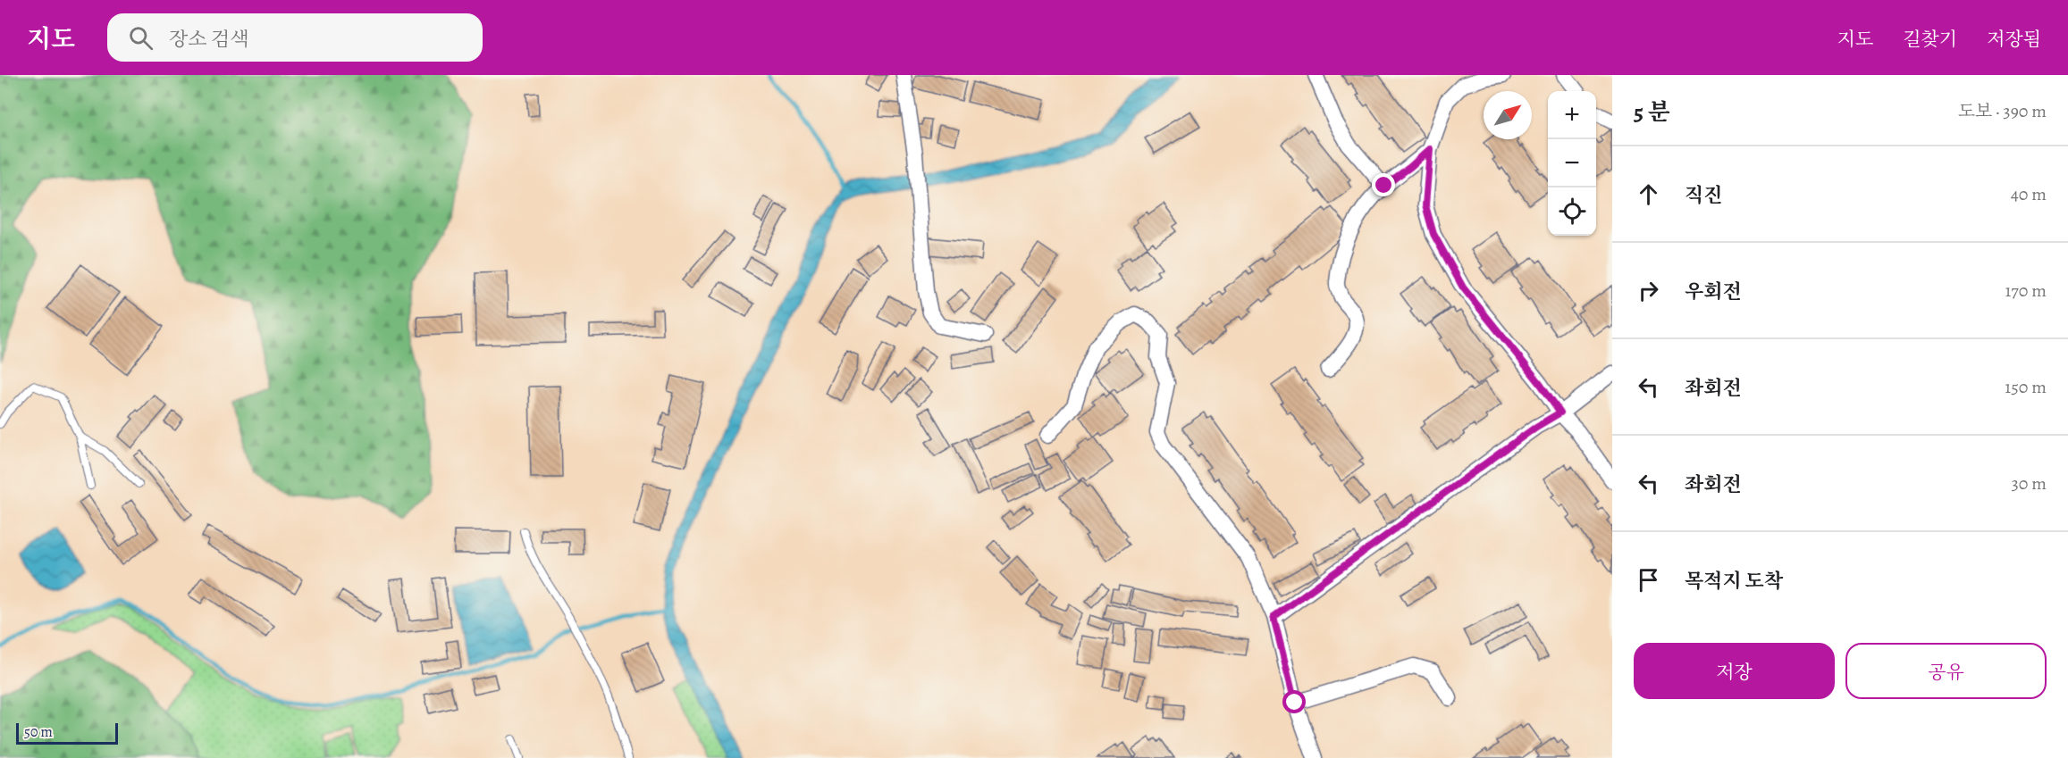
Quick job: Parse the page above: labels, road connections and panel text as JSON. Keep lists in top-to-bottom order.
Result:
{
  "scale_bar": "50 m",
  "north": "top right",
  "page": {
    "header": "지도",
    "search": "장소 검색",
    "nav": ["지도", "길찾기", "저장됨"],
    "heading": ["5 분", "도보 · 390 m"],
    "map_buttons": ["+", "−"],
    "list": [
      ["직진", "40 m"],
      ["우회전", "170 m"],
      ["좌회전", "150 m"],
      ["좌회전", "30 m"],
      "목적지 도착"
    ],
    "buttons": ["저장", "공유"],
    "scale": "50 m"
  }
}
